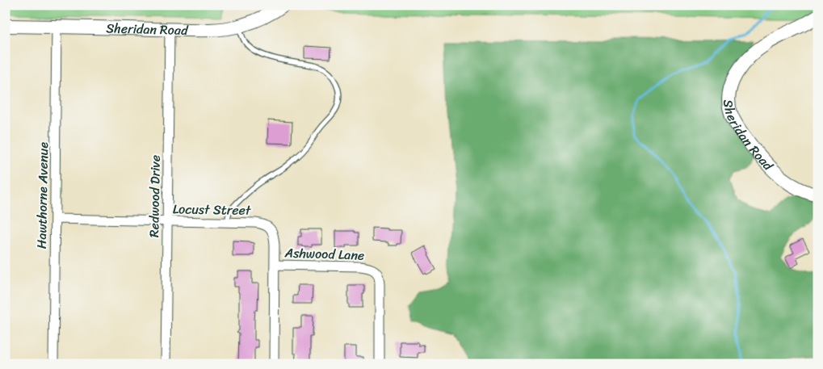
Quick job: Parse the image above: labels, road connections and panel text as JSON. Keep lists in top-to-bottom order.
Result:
{
  "streets": {
    "street": [
      "Sheridan Road",
      "Hawthorne Avenue",
      "Redwood Drive",
      "Locust Street",
      "Ashwood Lane"
    ]
  },
  "crossings": [
    ["Sheridan Road", "Hawthorne Avenue"],
    ["Sheridan Road", "Redwood Drive"],
    ["Hawthorne Avenue", "Locust Street"],
    ["Redwood Drive", "Locust Street"],
    ["Locust Street", "Ashwood Lane"]
  ]
}
